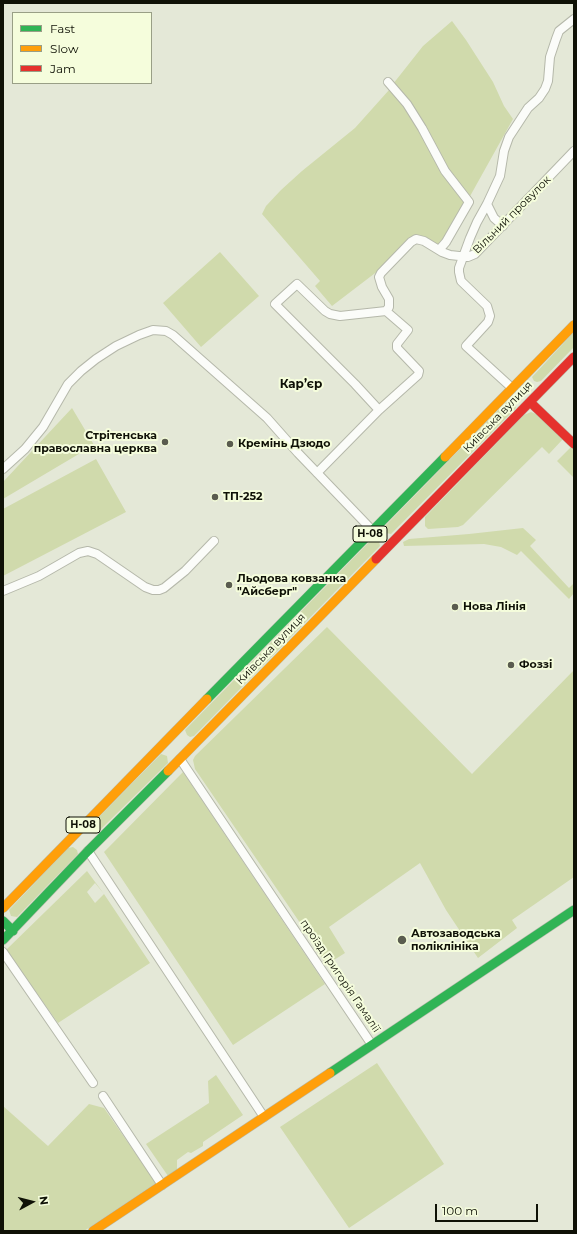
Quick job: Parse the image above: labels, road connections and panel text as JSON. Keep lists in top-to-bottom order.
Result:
{
  "streets": {
    "main road": ["Київська вулиця", "Н-08", "проїзд Григорія Гамалії"],
    "street": ["Вільний провулок"]
  },
  "crossings": [
    ["Київська вулиця", "проїзд Григорія Гамалії"]
  ],
  "districts": ["Кар’єр"],
  "places": [
    "Стрітенська православна церква",
    "Кремінь Дзюдо",
    "ТП-252",
    "Льодова ковзанка \"Айсберг\"",
    "Нова Лінія",
    "Фоззі",
    "Автозаводська поліклініка"
  ],
  "legend": ["Fast", "Slow", "Jam"],
  "scale_bar": "100 m",
  "north": "right"
}
